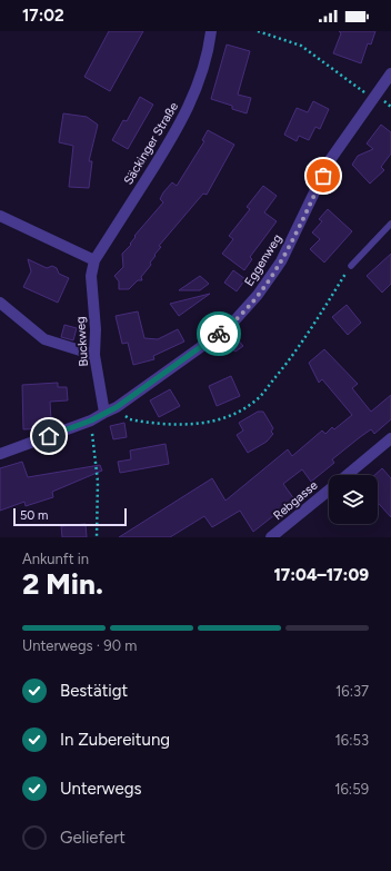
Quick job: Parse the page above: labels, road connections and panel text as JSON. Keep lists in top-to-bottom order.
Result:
{
  "streets": {
    "street": [
      "Säckinger Straße",
      "Eggenweg",
      "Buckweg",
      "Rebgasse"
    ]
  },
  "crossings": [
    ["Säckinger Straße", "Buckweg"],
    ["Eggenweg", "Buckweg"]
  ],
  "scale_bar": "50 m",
  "page": {
    "status": "17:02",
    "scale": "50 m",
    "heading": ["2 Min.", "Ankunft in", "17:04–17:09"],
    "bar": "Unterwegs · 90 m",
    "list": [
      ["Bestätigt", "16:37"],
      ["In Zubereitung", "16:53"],
      ["Unterwegs", "16:59"],
      "Geliefert"
    ]
  }
}
